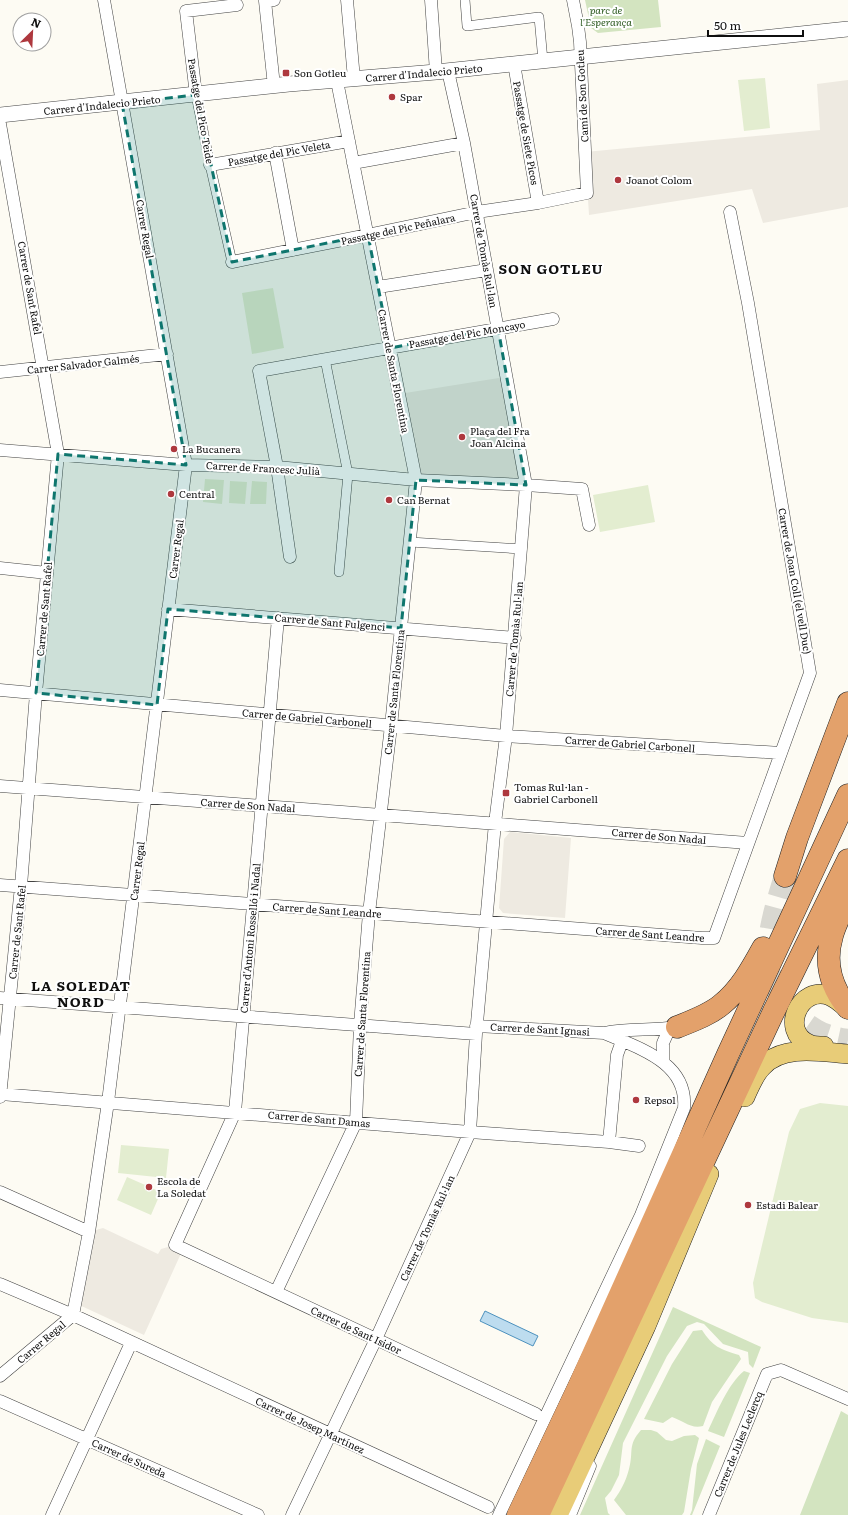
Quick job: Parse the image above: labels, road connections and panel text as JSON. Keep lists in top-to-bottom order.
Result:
{
  "streets": {
    "street": [
      "Carrer d'Indalecio Prieto",
      "Camí de Son Gotleu",
      "Passatge del Pico Teide",
      "Passatge de Siete Picos",
      "Passatge del Pic Veleta",
      "Carrer Regal",
      "Passatge del Pic Peñalara",
      "Carrer de Tomàs Rul·lan",
      "Carrer de Sant Rafel",
      "Passatge del Pic Moncayo",
      "Carrer Salvador Galmés",
      "Carrer de Santa Florentina",
      "Carrer de Francesc Julià",
      "Carrer de Joan Coll (el vell Duc)",
      "Carrer de Sant Fulgenci",
      "Carrer de Gabriel Carbonell",
      "Carrer de Son Nadal",
      "Carrer de Sant Leandre",
      "Carrer d'Antoni Rosselló i Nadal",
      "Carrer de Sant Ignasi",
      "Carrer de Sant Damas",
      "Carrer de Sant Isidor",
      "Carrer de Josep Martínez",
      "Carrer de Jules Leclercq",
      "Carrer de Sureda"
    ]
  },
  "crossings": [
    ["Carrer d'Indalecio Prieto", "Camí de Son Gotleu"],
    ["Carrer d'Indalecio Prieto", "Passatge del Pico Teide"],
    ["Carrer d'Indalecio Prieto", "Passatge de Siete Picos"],
    ["Carrer d'Indalecio Prieto", "Carrer Regal"],
    ["Carrer d'Indalecio Prieto", "Carrer de Tomàs Rul·lan"],
    ["Carrer d'Indalecio Prieto", "Carrer de Santa Florentina"],
    ["Camí de Son Gotleu", "Passatge del Pic Peñalara"],
    ["Passatge del Pico Teide", "Passatge del Pic Veleta"],
    ["Passatge del Pico Teide", "Passatge del Pic Peñalara"],
    ["Passatge de Siete Picos", "Passatge del Pic Peñalara"],
    ["Passatge del Pic Veleta", "Carrer de Santa Florentina"],
    ["Carrer Regal", "Carrer Salvador Galmés"],
    ["Carrer Regal", "Carrer de Francesc Julià"],
    ["Carrer Regal", "Carrer de Sant Fulgenci"],
    ["Carrer Regal", "Carrer de Gabriel Carbonell"],
    ["Carrer Regal", "Carrer de Son Nadal"],
    ["Carrer Regal", "Carrer de Sant Leandre"],
    ["Carrer Regal", "Carrer de Sant Ignasi"],
    ["Carrer Regal", "Carrer de Sant Damas"],
    ["Carrer Regal", "Carrer de Josep Martínez"],
    ["Passatge del Pic Peñalara", "Carrer de Tomàs Rul·lan"],
    ["Passatge del Pic Peñalara", "Carrer de Santa Florentina"],
    ["Carrer de Tomàs Rul·lan", "Passatge del Pic Moncayo"],
    ["Carrer de Tomàs Rul·lan", "Carrer de Francesc Julià"],
    ["Carrer de Tomàs Rul·lan", "Carrer de Sant Fulgenci"],
    ["Carrer de Tomàs Rul·lan", "Carrer de Gabriel Carbonell"],
    ["Carrer de Tomàs Rul·lan", "Carrer de Son Nadal"],
    ["Carrer de Tomàs Rul·lan", "Carrer de Sant Leandre"],
    ["Carrer de Tomàs Rul·lan", "Carrer de Sant Ignasi"],
    ["Carrer de Tomàs Rul·lan", "Carrer de Sant Damas"],
    ["Carrer de Tomàs Rul·lan", "Carrer de Sant Isidor"],
    ["Carrer de Tomàs Rul·lan", "Carrer de Josep Martínez"],
    ["Carrer de Sant Rafel", "Carrer Salvador Galmés"],
    ["Carrer de Sant Rafel", "Carrer de Francesc Julià"],
    ["Carrer de Sant Rafel", "Carrer de Gabriel Carbonell"],
    ["Carrer de Sant Rafel", "Carrer de Son Nadal"],
    ["Carrer de Sant Rafel", "Carrer de Sant Leandre"],
    ["Carrer de Sant Rafel", "Carrer de Sant Ignasi"],
    ["Carrer de Sant Rafel", "Carrer de Sant Damas"],
    ["Passatge del Pic Moncayo", "Carrer de Santa Florentina"],
    ["Passatge del Pic Moncayo", "Carrer de Francesc Julià"],
    ["Carrer de Santa Florentina", "Carrer de Francesc Julià"],
    ["Carrer de Santa Florentina", "Carrer de Sant Fulgenci"],
    ["Carrer de Santa Florentina", "Carrer de Gabriel Carbonell"],
    ["Carrer de Santa Florentina", "Carrer de Son Nadal"],
    ["Carrer de Santa Florentina", "Carrer de Sant Leandre"],
    ["Carrer de Santa Florentina", "Carrer de Sant Ignasi"],
    ["Carrer de Santa Florentina", "Carrer de Sant Damas"],
    ["Carrer de Santa Florentina", "Carrer de Sant Isidor"],
    ["Carrer de Joan Coll (el vell Duc)", "Carrer de Gabriel Carbonell"],
    ["Carrer de Joan Coll (el vell Duc)", "Carrer de Son Nadal"],
    ["Carrer de Joan Coll (el vell Duc)", "Carrer de Sant Leandre"],
    ["Carrer de Sant Fulgenci", "Carrer d'Antoni Rosselló i Nadal"],
    ["Carrer de Gabriel Carbonell", "Carrer d'Antoni Rosselló i Nadal"],
    ["Carrer de Son Nadal", "Carrer d'Antoni Rosselló i Nadal"],
    ["Carrer de Sant Leandre", "Carrer d'Antoni Rosselló i Nadal"],
    ["Carrer d'Antoni Rosselló i Nadal", "Carrer de Sant Ignasi"],
    ["Carrer d'Antoni Rosselló i Nadal", "Carrer de Sant Damas"],
    ["Carrer d'Antoni Rosselló i Nadal", "Carrer de Sant Isidor"]
  ],
  "districts": ["SON GOTLEU", "LA SOLEDAT NORD"],
  "parks": ["parc de l'Esperança"],
  "places": {
    "transit": ["Son Gotleu", "Tomas Rul·lan - Gabriel Carbonell"],
    "other": [
      "Spar",
      "Joanot Colom",
      "Plaça del Fra Joan Alcina",
      "La Bucanera",
      "Central",
      "Can Bernat",
      "Repsol",
      "Escola de La Soledat",
      "Estadi Balear"
    ]
  },
  "scale_bar": "50 m",
  "north": "top right"
}
